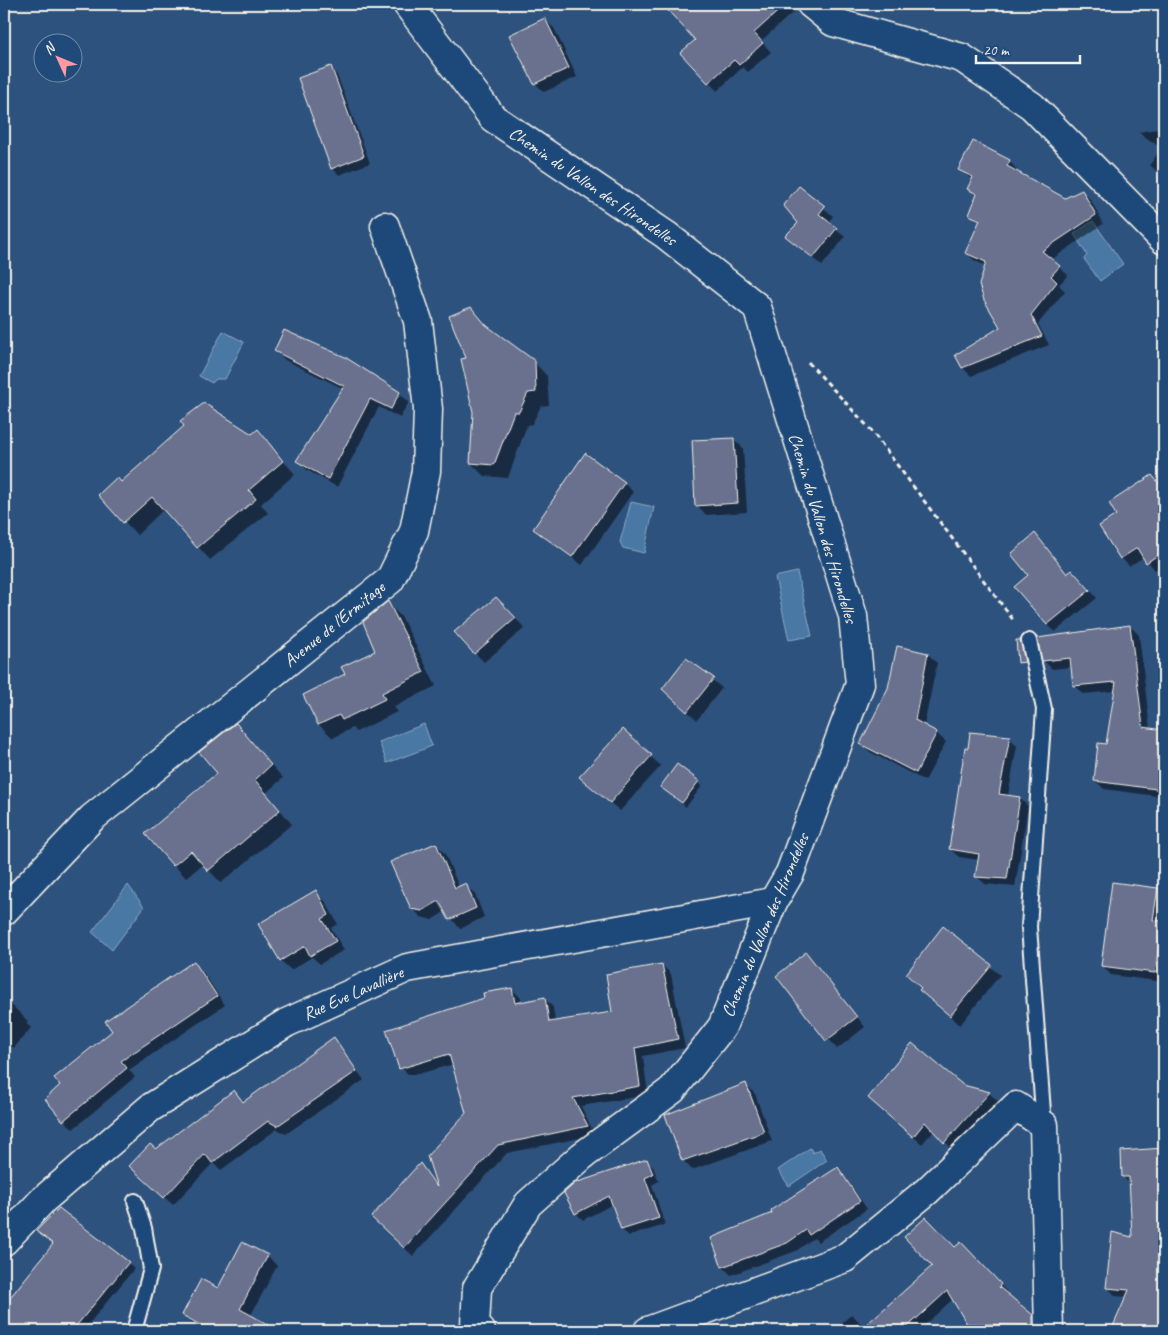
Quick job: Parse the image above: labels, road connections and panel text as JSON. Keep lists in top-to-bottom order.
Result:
{
  "streets": {
    "street": ["Chemin du Vallon des Hirondelles", "Avenue de l'Ermitage", "Rue Eve Lavallière"]
  },
  "crossings": [
    ["Chemin du Vallon des Hirondelles", "Rue Eve Lavallière"]
  ],
  "scale_bar": "20 m",
  "north": "top left"
}
